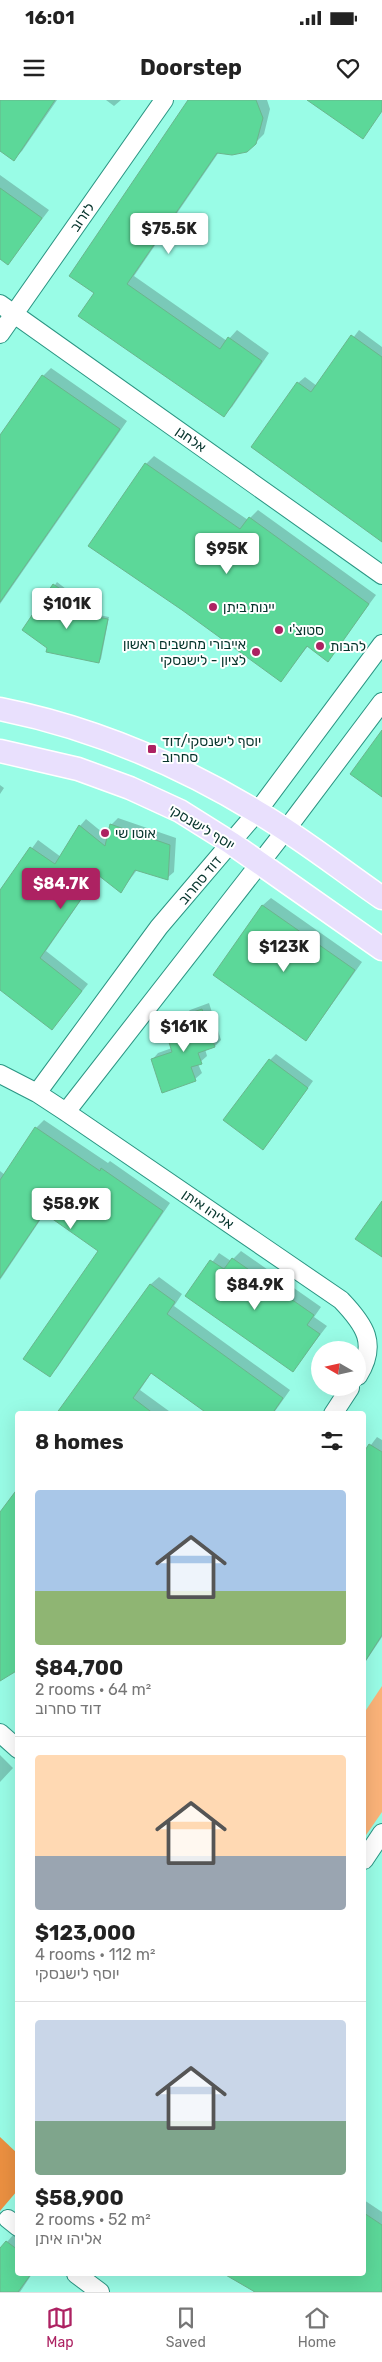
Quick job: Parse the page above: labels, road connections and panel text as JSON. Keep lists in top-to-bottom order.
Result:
{
  "streets": {
    "main road": ["יוסף לישנסקי"],
    "street": [
      "לזרוב",
      "אלחנן",
      "דוד סחרוב",
      "אליהו איתן"
    ]
  },
  "crossings": [
    ["לזרוב", "אלחנן"],
    ["יוסף לישנסקי", "דוד סחרוב"],
    ["דוד סחרוב", "אליהו איתן"]
  ],
  "places": {
    "other": [
      "יינות ביתן",
      "סטוצ'י",
      "להבות",
      "אייבורי מחשבים ראשון לציון - לישנסקי",
      "אוטו שי"
    ],
    "transit": ["יוסף לישנסקי/דוד סחרוב"]
  },
  "north": "left",
  "page": {
    "status": "16:01",
    "header": "Doorstep",
    "price": [
      "$75.5K",
      "$95K",
      "$101K",
      "$84.7K",
      "$123K",
      "$161K",
      "$58.9K",
      "$84.9K"
    ],
    "heading": "8 homes",
    "list": [
      {
        "name": "$84,700",
        "note": "2 rooms · 64 m² · דוד סחרוב"
      },
      {
        "name": "$123,000",
        "note": "4 rooms · 112 m² · יוסף לישנסקי"
      },
      {
        "name": "$58,900",
        "note": "2 rooms · 52 m² · אליהו איתן"
      }
    ],
    "tabs": ["Map", "Saved", "Home"]
  }
}
